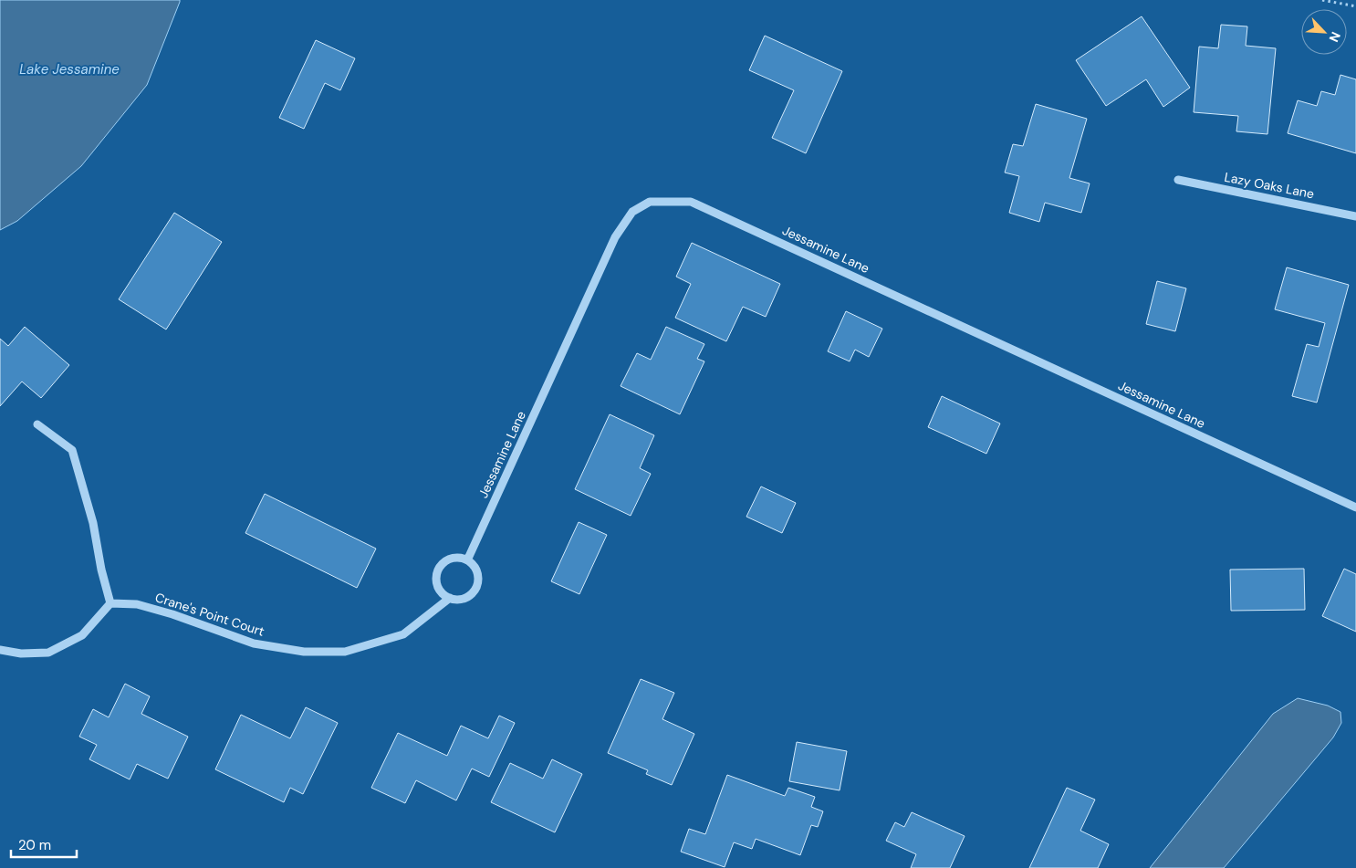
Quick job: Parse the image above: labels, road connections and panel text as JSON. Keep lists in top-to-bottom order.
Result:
{
  "streets": {
    "street": ["Lazy Oaks Lane", "Jessamine Lane", "Crane's Point Court"]
  },
  "crossings": [
    ["Jessamine Lane", "Crane's Point Court"]
  ],
  "water": ["Lake Jessamine"],
  "scale_bar": "20 m",
  "north": "bottom right"
}
